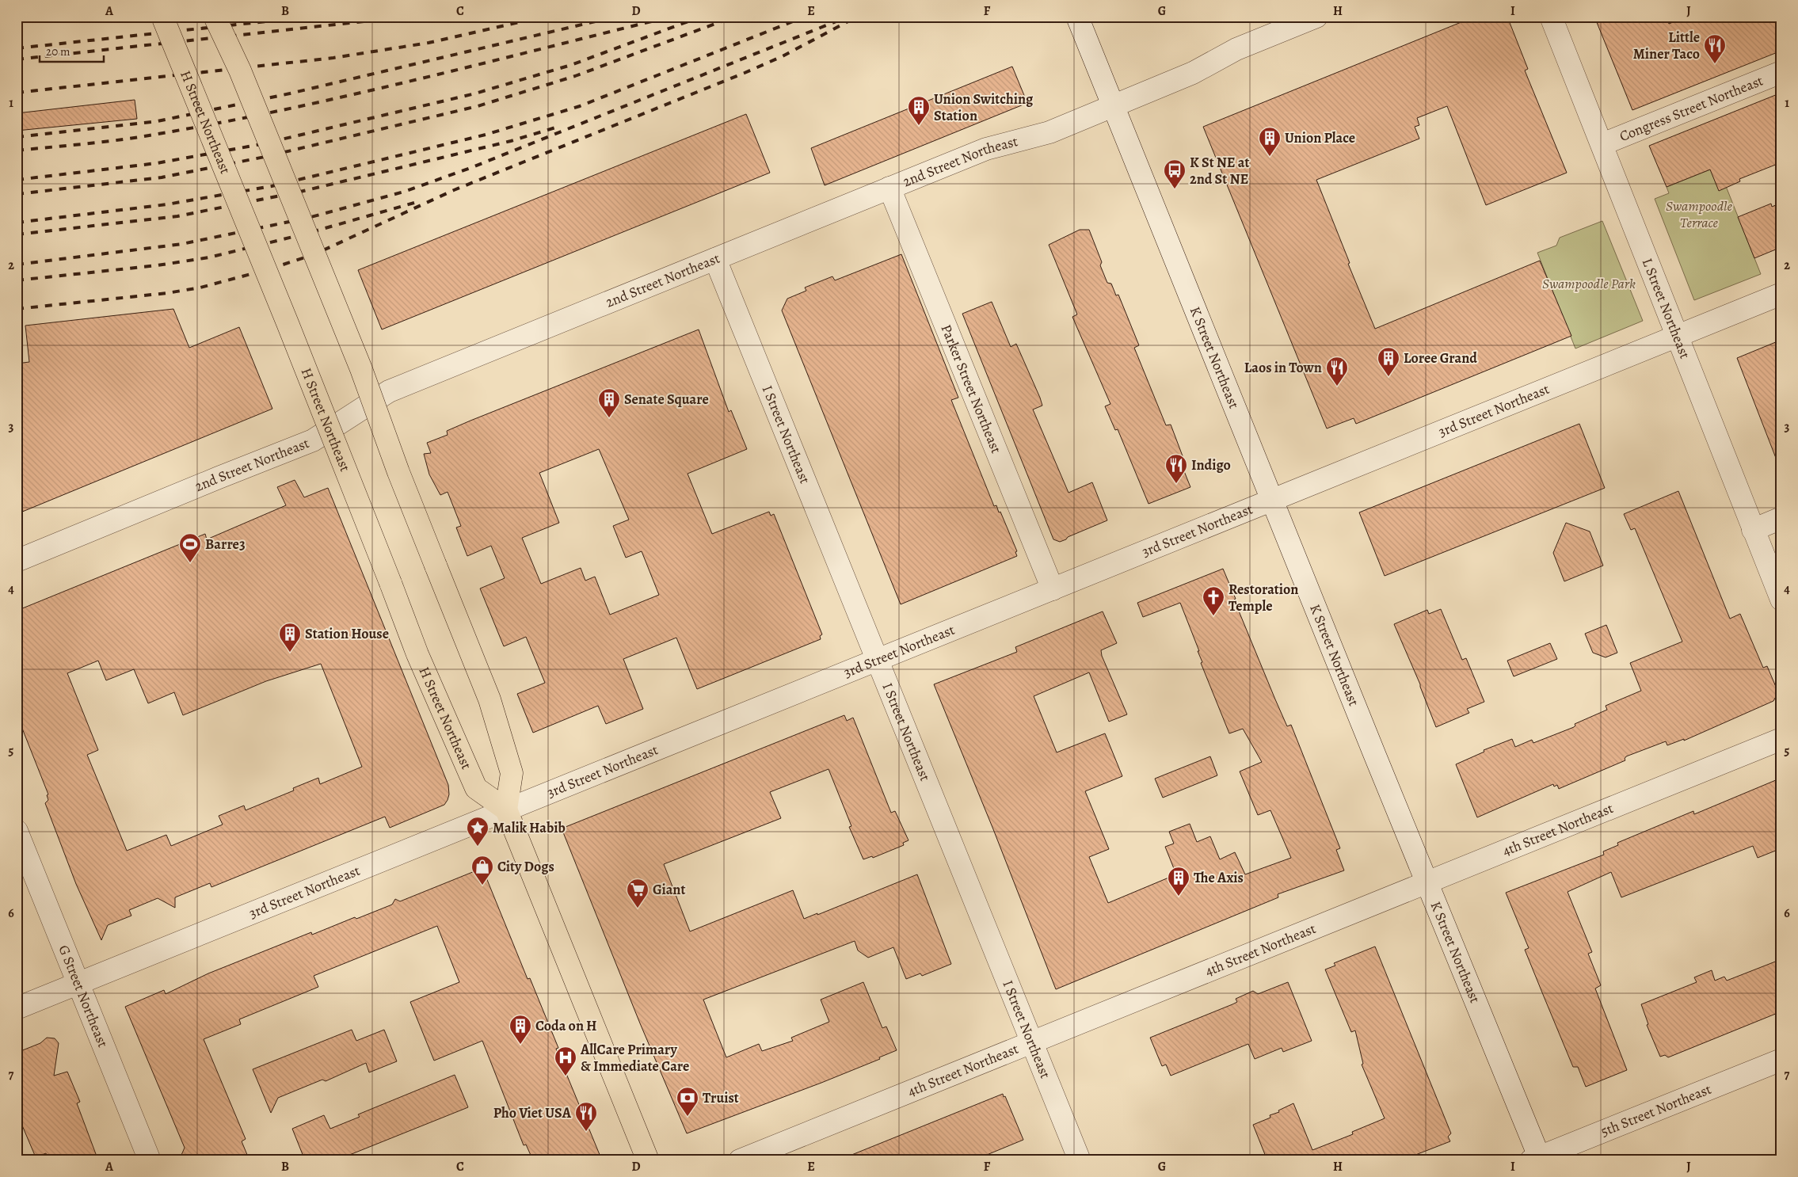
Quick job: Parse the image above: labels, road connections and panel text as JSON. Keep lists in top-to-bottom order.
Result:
{
  "streets": {
    "main road": ["H Street Northeast"],
    "street": [
      "Congress Street Northeast",
      "2nd Street Northeast",
      "L Street Northeast",
      "K Street Northeast",
      "Parker Street Northeast",
      "3rd Street Northeast",
      "I Street Northeast",
      "4th Street Northeast",
      "G Street Northeast",
      "5th Street Northeast"
    ]
  },
  "crossings": [
    ["Congress Street Northeast", "L Street Northeast"],
    ["H Street Northeast", "3rd Street Northeast"],
    ["2nd Street Northeast", "K Street Northeast"],
    ["2nd Street Northeast", "Parker Street Northeast"],
    ["2nd Street Northeast", "I Street Northeast"],
    ["L Street Northeast", "3rd Street Northeast"],
    ["K Street Northeast", "3rd Street Northeast"],
    ["K Street Northeast", "4th Street Northeast"],
    ["K Street Northeast", "5th Street Northeast"],
    ["Parker Street Northeast", "3rd Street Northeast"],
    ["3rd Street Northeast", "I Street Northeast"],
    ["3rd Street Northeast", "G Street Northeast"],
    ["I Street Northeast", "4th Street Northeast"]
  ],
  "parks": ["Swampoodle Terrace", "Swampoodle Park"],
  "places": {
    "restaurant": [
      "Little Miner Taco",
      "Laos in Town",
      "Indigo",
      "Pho Viet USA"
    ],
    "building": [
      "Union Switching Station",
      "Union Place",
      "Loree Grand",
      "Senate Square",
      "Station House",
      "The Axis",
      "Coda on H"
    ],
    "bus stop": ["K St NE at 2nd St NE"],
    "sports": ["Barre3"],
    "church": ["Restoration Temple"],
    "place": ["Malik Habib"],
    "shop": ["City Dogs"],
    "supermarket": ["Giant"],
    "hospital": ["AllCare Primary & Immediate Care"],
    "bank": ["Truist"]
  },
  "scale_bar": "20 m",
  "grid": {
    "columns": [
      "A",
      "B",
      "C",
      "D",
      "E",
      "F",
      "G",
      "H",
      "I",
      "J"
    ],
    "rows": [
      "1",
      "2",
      "3",
      "4",
      "5",
      "6",
      "7"
    ]
  }
}
